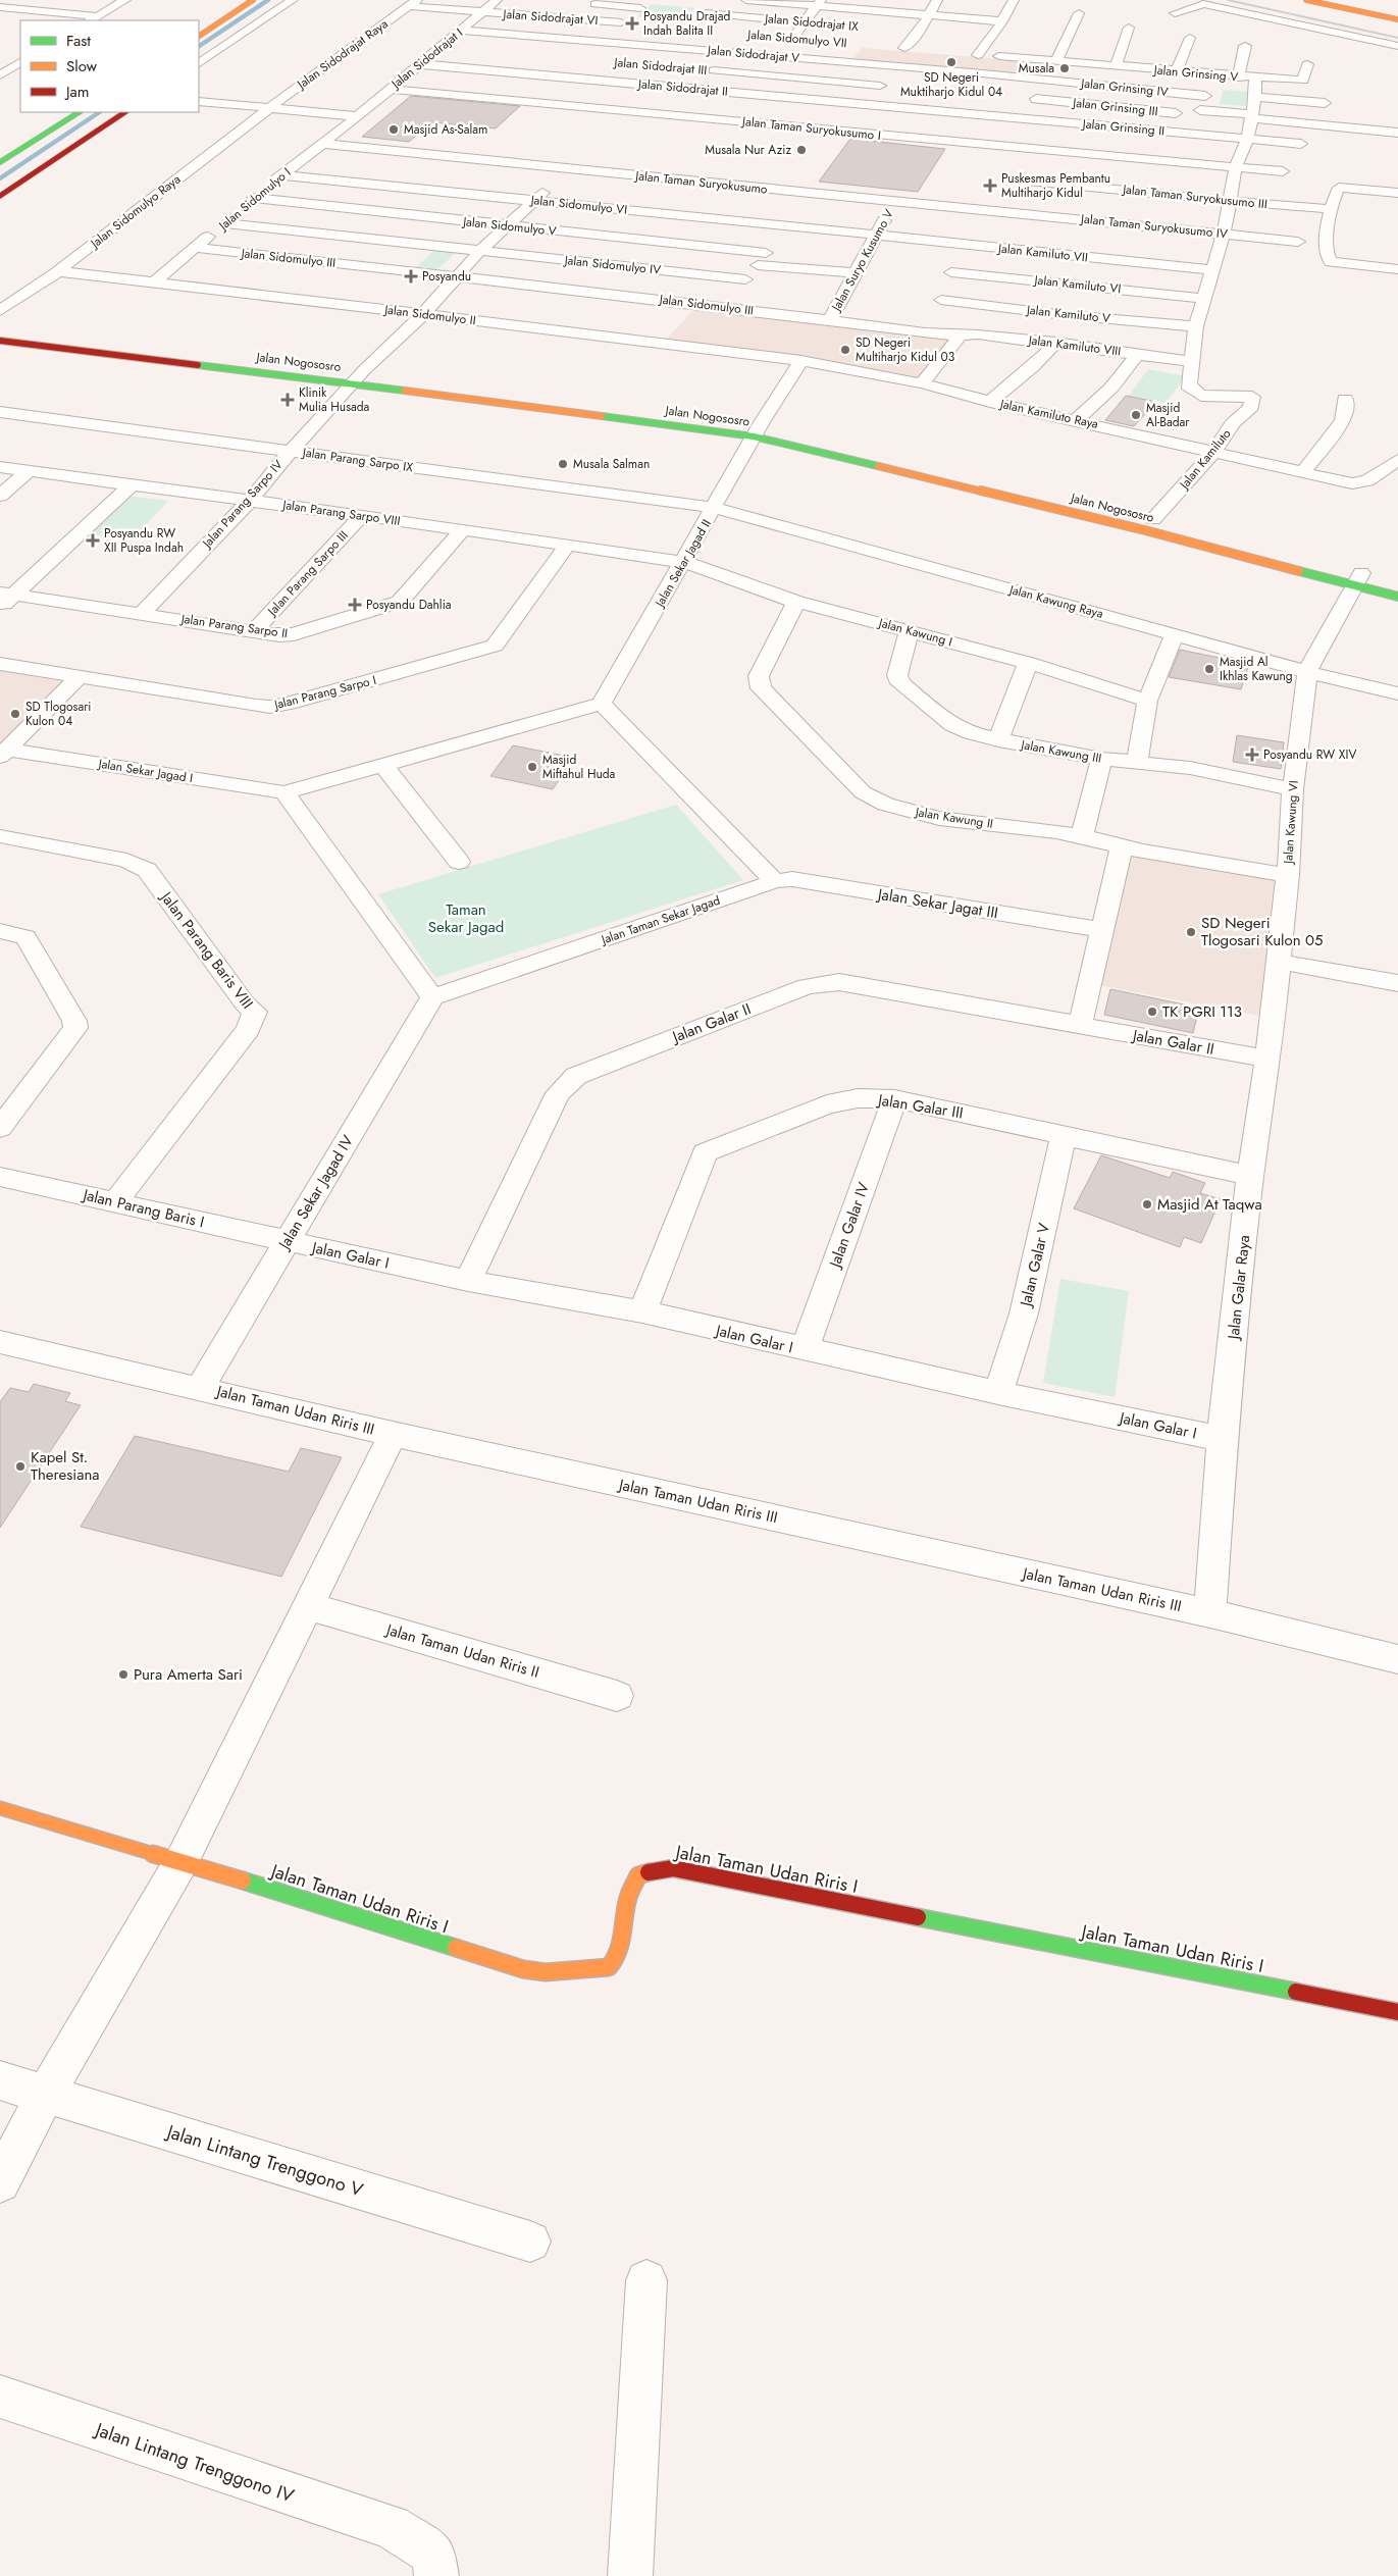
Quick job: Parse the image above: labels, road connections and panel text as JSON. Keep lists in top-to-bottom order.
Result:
{
  "streets": {
    "street": [
      "Jalan Sidodrajat VI",
      "Jalan Sidodrajat IX",
      "Jalan Sidodrajat Raya",
      "Jalan Sidodrajat V",
      "Jalan Sidodrajat I",
      "Jalan Sidodrajat III",
      "Jalan Grinsing V",
      "Jalan Sidodrajat II",
      "Jalan Grinsing IV",
      "Jalan Grinsing III",
      "Jalan Grinsing II",
      "Jalan Taman Suryokusumo I",
      "Jalan Taman Suryokusumo",
      "Jalan Taman Suryokusumo III",
      "Jalan Sidomulyo I",
      "Jalan Sidomulyo VI",
      "Jalan Sidomulyo Raya",
      "Jalan Sidomulyo V",
      "Jalan Taman Suryokusumo IV",
      "Jalan Kamiluto VII",
      "Jalan Sidomulyo III",
      "Jalan Suryo Kusumo V",
      "Jalan Sidomulyo IV",
      "Jalan Kamiluto VI",
      "Jalan Kamiluto V",
      "Jalan Sidomulyo II",
      "Jalan Kamiluto VIII",
      "Jalan Nogososro",
      "Jalan Kamiluto Raya",
      "Jalan Kamiluto",
      "Jalan Parang Sarpo IX",
      "Jalan Parang Sarpo IV",
      "Jalan Parang Sarpo VIII",
      "Jalan Sekar Jagad II",
      "Jalan Parang Sarpo III",
      "Jalan Kawung Raya",
      "Jalan Parang Sarpo II",
      "Jalan Kawung I",
      "Jalan Parang Sarpo I",
      "Jalan Kawung III",
      "Jalan Sekar Jagad I",
      "Jalan Kawung II",
      "Jalan Kawung VI",
      "Jalan Sekar Jagat III",
      "Jalan Taman Sekar Jagad",
      "Jalan Parang Baris VIII",
      "Jalan Galar II",
      "Jalan Galar III",
      "Jalan Sekar Jagad IV",
      "Jalan Parang Baris I",
      "Jalan Galar IV",
      "Jalan Galar I",
      "Jalan Galar V",
      "Jalan Galar Raya",
      "Jalan Taman Udan Riris III",
      "Jalan Taman Udan Riris II",
      "Jalan Taman Udan Riris I",
      "Jalan Lintang Trenggono V",
      "Jalan Lintang Trenggono IV"
    ]
  },
  "crossings": [
    ["Jalan Sidodrajat VI", "Jalan Sidodrajat Raya"],
    ["Jalan Sidodrajat VI", "Jalan Sidodrajat I"],
    ["Jalan Sidodrajat Raya", "Jalan Sidomulyo Raya"],
    ["Jalan Sidodrajat V", "Jalan Sidodrajat I"],
    ["Jalan Sidodrajat V", "Jalan Grinsing IV"],
    ["Jalan Sidodrajat I", "Jalan Sidodrajat II"],
    ["Jalan Sidodrajat I", "Jalan Taman Suryokusumo I"],
    ["Jalan Sidodrajat I", "Jalan Sidomulyo I"],
    ["Jalan Sidodrajat II", "Jalan Grinsing II"],
    ["Jalan Taman Suryokusumo", "Jalan Sidomulyo I"],
    ["Jalan Taman Suryokusumo", "Jalan Taman Suryokusumo IV"],
    ["Jalan Taman Suryokusumo", "Jalan Suryo Kusumo V"],
    ["Jalan Taman Suryokusumo", "Jalan Parang Sarpo IV"],
    ["Jalan Sidomulyo I", "Jalan Sidomulyo VI"],
    ["Jalan Sidomulyo I", "Jalan Sidomulyo V"],
    ["Jalan Sidomulyo I", "Jalan Sidomulyo III"],
    ["Jalan Sidomulyo I", "Jalan Sidomulyo II"],
    ["Jalan Sidomulyo VI", "Jalan Kamiluto VII"],
    ["Jalan Sidomulyo VI", "Jalan Suryo Kusumo V"],
    ["Jalan Sidomulyo VI", "Jalan Parang Sarpo IV"],
    ["Jalan Sidomulyo Raya", "Jalan Sidomulyo II"],
    ["Jalan Sidomulyo V", "Jalan Parang Sarpo IV"],
    ["Jalan Kamiluto VII", "Jalan Suryo Kusumo V"],
    ["Jalan Sidomulyo III", "Jalan Suryo Kusumo V"],
    ["Jalan Sidomulyo III", "Jalan Kamiluto VIII"],
    ["Jalan Sidomulyo III", "Jalan Parang Sarpo IV"],
    ["Jalan Sidomulyo IV", "Jalan Parang Sarpo IV"],
    ["Jalan Sidomulyo II", "Jalan Kamiluto Raya"],
    ["Jalan Sidomulyo II", "Jalan Parang Sarpo IV"],
    ["Jalan Kamiluto VIII", "Jalan Kamiluto"],
    ["Jalan Nogososro", "Jalan Parang Sarpo IV"],
    ["Jalan Nogososro", "Jalan Sekar Jagad II"],
    ["Jalan Nogososro", "Jalan Kawung VI"],
    ["Jalan Kamiluto Raya", "Jalan Kamiluto"],
    ["Jalan Parang Sarpo IX", "Jalan Parang Sarpo IV"],
    ["Jalan Parang Sarpo IX", "Jalan Sekar Jagad II"],
    ["Jalan Parang Sarpo IX", "Jalan Kawung Raya"],
    ["Jalan Parang Sarpo IV", "Jalan Parang Sarpo VIII"],
    ["Jalan Parang Sarpo IV", "Jalan Parang Sarpo II"],
    ["Jalan Parang Sarpo VIII", "Jalan Sekar Jagad II"],
    ["Jalan Parang Sarpo VIII", "Jalan Parang Sarpo III"],
    ["Jalan Parang Sarpo VIII", "Jalan Parang Sarpo II"],
    ["Jalan Parang Sarpo VIII", "Jalan Kawung I"],
    ["Jalan Parang Sarpo VIII", "Jalan Parang Sarpo I"],
    ["Jalan Sekar Jagad II", "Jalan Kawung Raya"],
    ["Jalan Sekar Jagad II", "Jalan Kawung I"],
    ["Jalan Parang Sarpo III", "Jalan Parang Sarpo II"],
    ["Jalan Kawung Raya", "Jalan Kawung VI"],
    ["Jalan Kawung I", "Jalan Kawung III"],
    ["Jalan Kawung I", "Jalan Kawung II"],
    ["Jalan Kawung III", "Jalan Kawung VI"],
    ["Jalan Kawung II", "Jalan Kawung VI"],
    ["Jalan Kawung VI", "Jalan Galar Raya"],
    ["Jalan Sekar Jagat III", "Jalan Taman Sekar Jagad"],
    ["Jalan Taman Sekar Jagad", "Jalan Sekar Jagad IV"],
    ["Jalan Parang Baris VIII", "Jalan Parang Baris I"],
    ["Jalan Galar II", "Jalan Galar I"],
    ["Jalan Galar II", "Jalan Galar Raya"],
    ["Jalan Galar III", "Jalan Galar IV"],
    ["Jalan Galar III", "Jalan Galar I"],
    ["Jalan Galar III", "Jalan Galar V"],
    ["Jalan Galar III", "Jalan Galar Raya"],
    ["Jalan Sekar Jagad IV", "Jalan Parang Baris I"],
    ["Jalan Sekar Jagad IV", "Jalan Galar I"],
    ["Jalan Sekar Jagad IV", "Jalan Taman Udan Riris III"],
    ["Jalan Parang Baris I", "Jalan Galar I"],
    ["Jalan Galar IV", "Jalan Galar I"],
    ["Jalan Galar I", "Jalan Galar V"],
    ["Jalan Galar I", "Jalan Galar Raya"],
    ["Jalan Galar Raya", "Jalan Taman Udan Riris III"]
  ],
  "parks": ["Taman Sekar Jagad"],
  "places": {
    "health": [
      "Posyandu Drajad Indah Balita II",
      "Puskesmas Pembantu Multiharjo Kidul",
      "Posyandu",
      "Klinik Mulia Husada",
      "Posyandu RW XII Puspa Indah",
      "Posyandu Dahlia",
      "Posyandu RW XIV"
    ],
    "other": [
      "SD Negeri Muktiharjo Kidul 04",
      "Musala",
      "Masjid As-Salam",
      "Musala Nur Aziz",
      "SD Negeri Multiharjo Kidul 03",
      "Masjid Al-Badar",
      "Musala Salman",
      "Masjid Al Ikhlas Kawung",
      "SD Tlogosari Kulon 04",
      "Masjid Miftahul Huda",
      "SD Negeri Tlogosari Kulon 05",
      "TK PGRI 113",
      "Masjid At Taqwa",
      "Kapel St. Theresiana",
      "Pura Amerta Sari"
    ]
  },
  "legend": ["Fast", "Slow", "Jam"]
}
